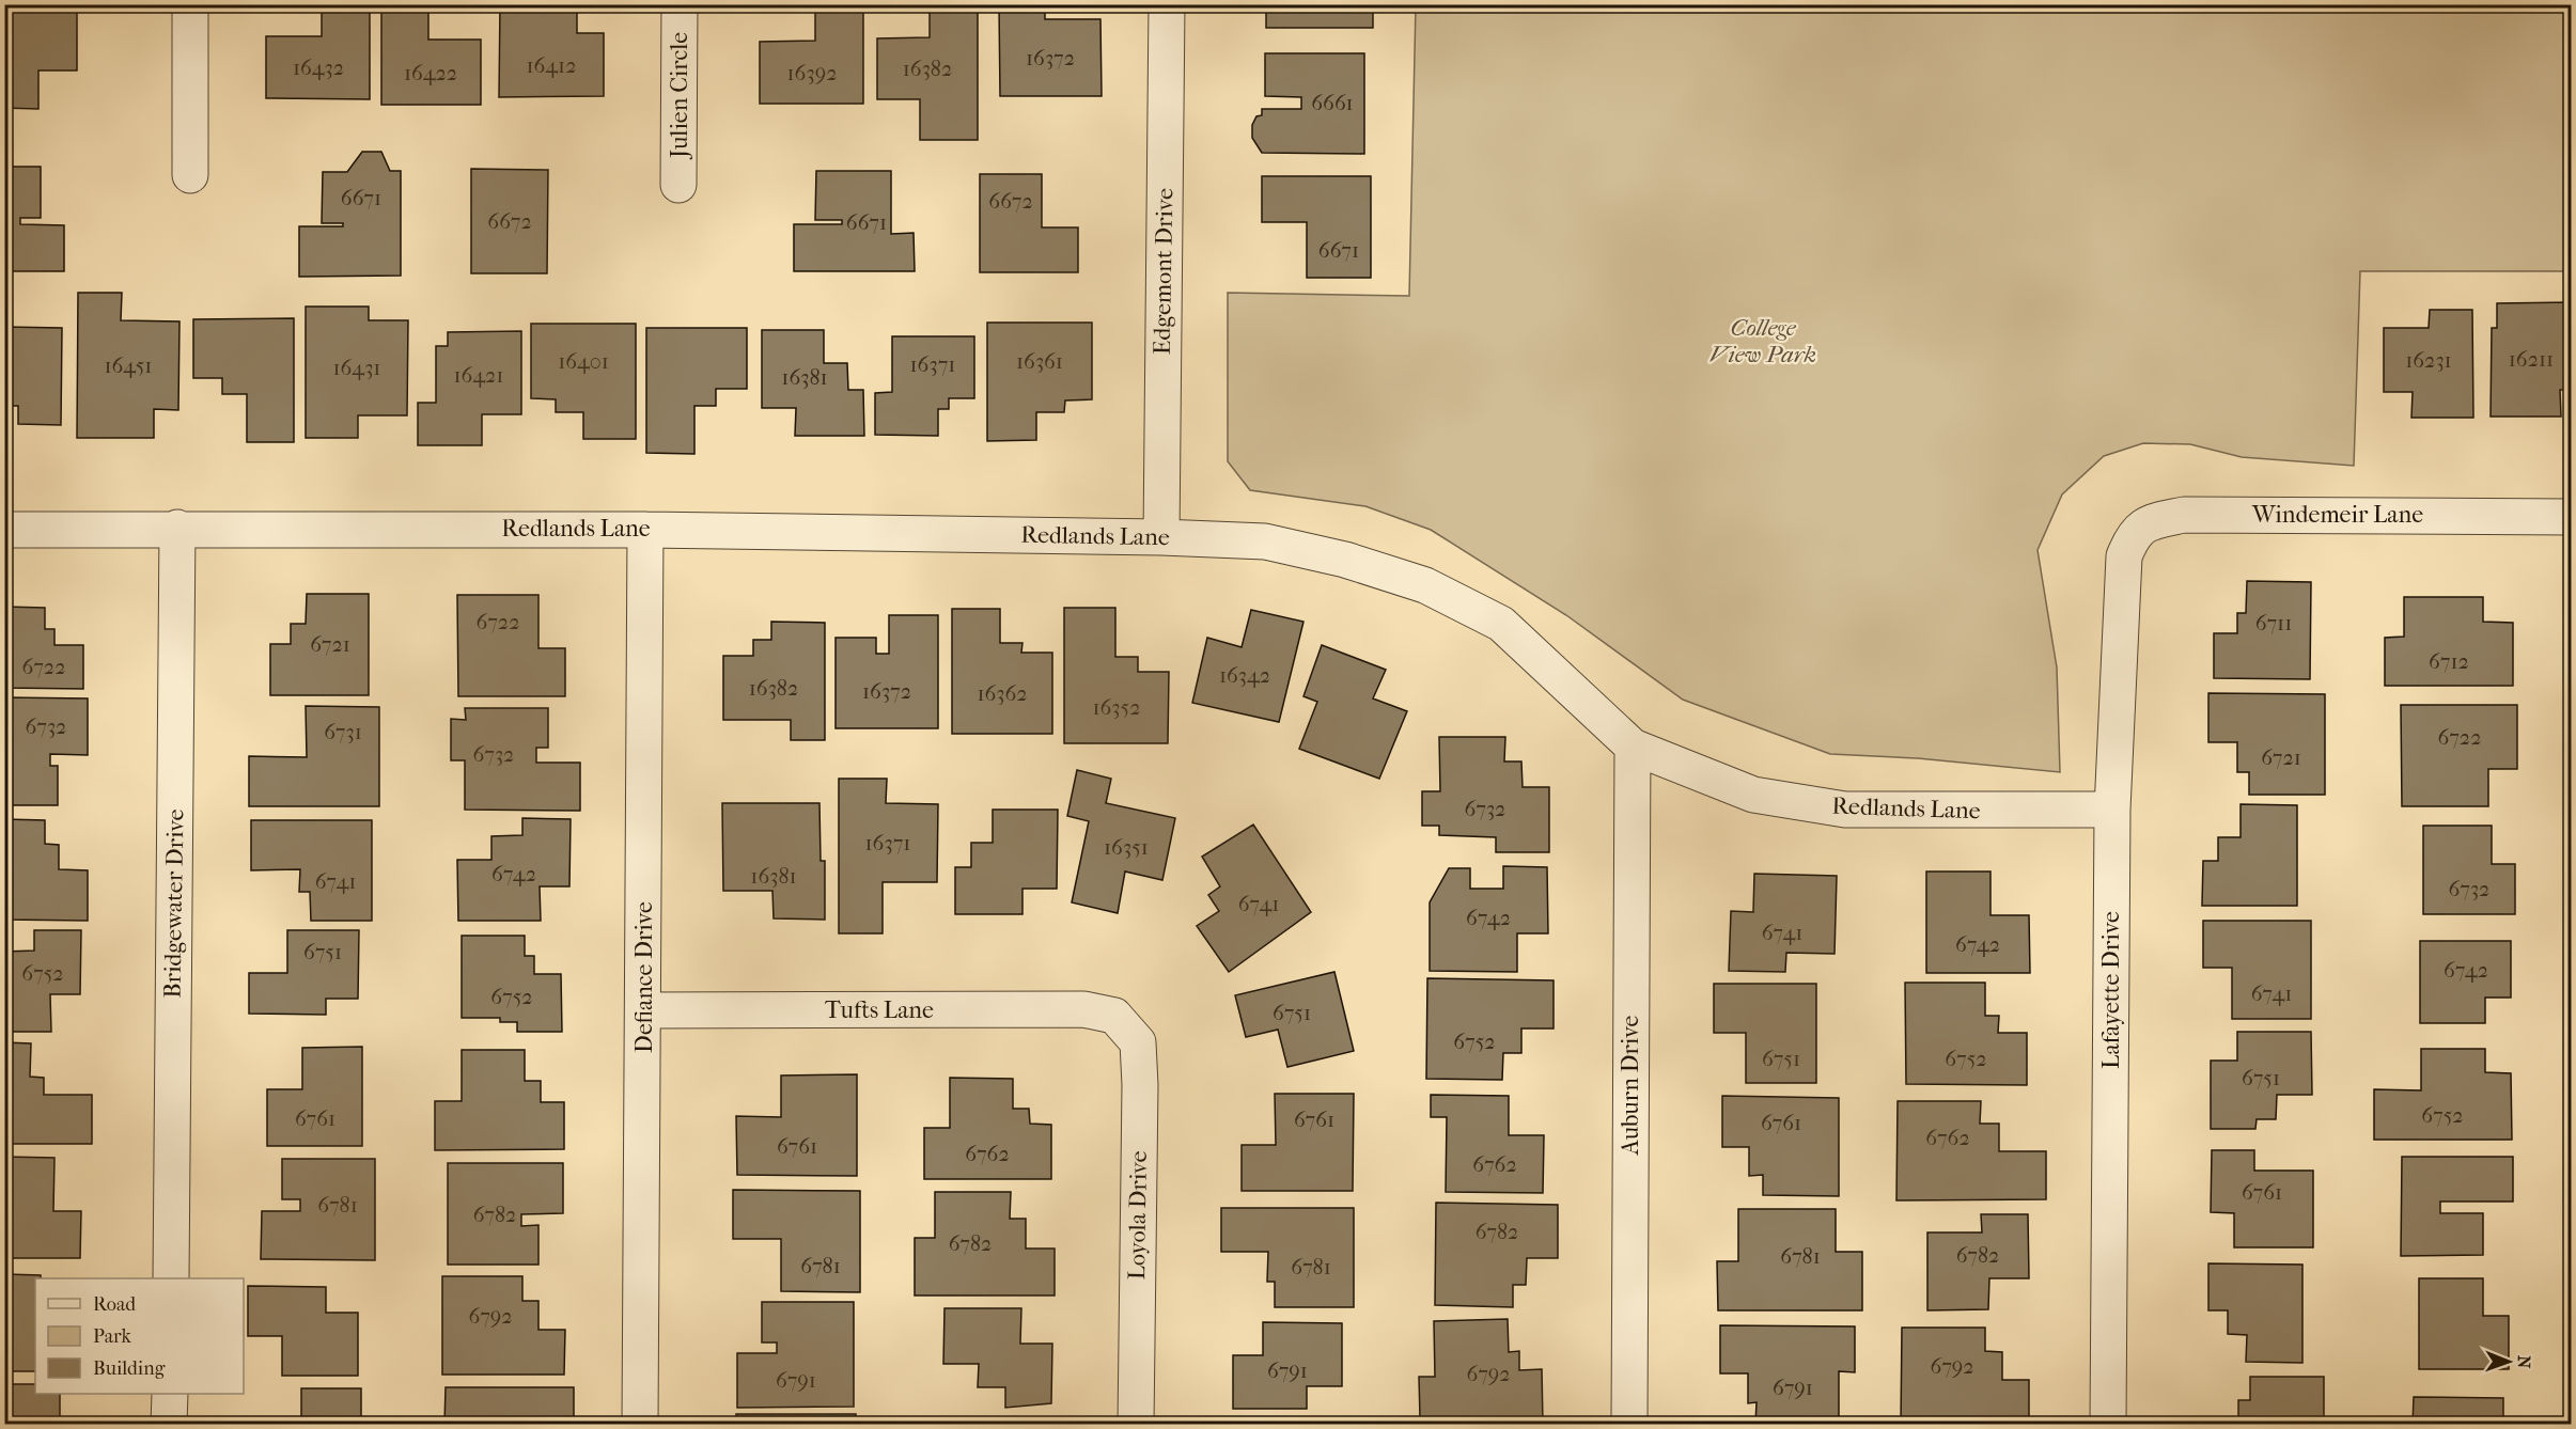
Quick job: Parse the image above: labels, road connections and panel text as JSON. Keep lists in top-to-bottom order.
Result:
{
  "streets": {
    "street": [
      "Julien Circle",
      "Edgemont Drive",
      "Windemeir Lane",
      "Redlands Lane",
      "Bridgewater Drive",
      "Defiance Drive",
      "Lafayette Drive",
      "Tufts Lane",
      "Auburn Drive",
      "Loyola Drive"
    ]
  },
  "crossings": [
    ["Edgemont Drive", "Redlands Lane"],
    ["Windemeir Lane", "Lafayette Drive"],
    ["Redlands Lane", "Bridgewater Drive"],
    ["Redlands Lane", "Defiance Drive"],
    ["Redlands Lane", "Lafayette Drive"],
    ["Redlands Lane", "Auburn Drive"],
    ["Defiance Drive", "Tufts Lane"],
    ["Tufts Lane", "Loyola Drive"]
  ],
  "parks": ["College View Park"],
  "house_numbers": [
    "16372",
    "16412",
    "16432",
    "16382",
    "16422",
    "16392",
    "6661",
    "6671",
    "6672",
    "6672",
    "6671",
    "6671",
    "16211",
    "16231",
    "16401",
    "16361",
    "16371",
    "16451",
    "16431",
    "16421",
    "16381",
    "6722",
    "6711",
    "6721",
    "6712",
    "6722",
    "16342",
    "16382",
    "16372",
    "16362",
    "16352",
    "6732",
    "6731",
    "6722",
    "6732",
    "6721",
    "6732",
    "16371",
    "16351",
    "6742",
    "16381",
    "6741",
    "6732",
    "6741",
    "6742",
    "6741",
    "6742",
    "6751",
    "6742",
    "6752",
    "6741",
    "6752",
    "6751",
    "6752",
    "6751",
    "6752",
    "6751",
    "6752",
    "6761",
    "6761",
    "6761",
    "6762",
    "6761",
    "6762",
    "6762",
    "6761",
    "6781",
    "6782",
    "6782",
    "6782",
    "6782",
    "6781",
    "6781",
    "6781",
    "6792",
    "6792",
    "6791",
    "6792",
    "6791",
    "6791"
  ],
  "legend": ["Road", "Park", "Building"],
  "north": "right"
}
